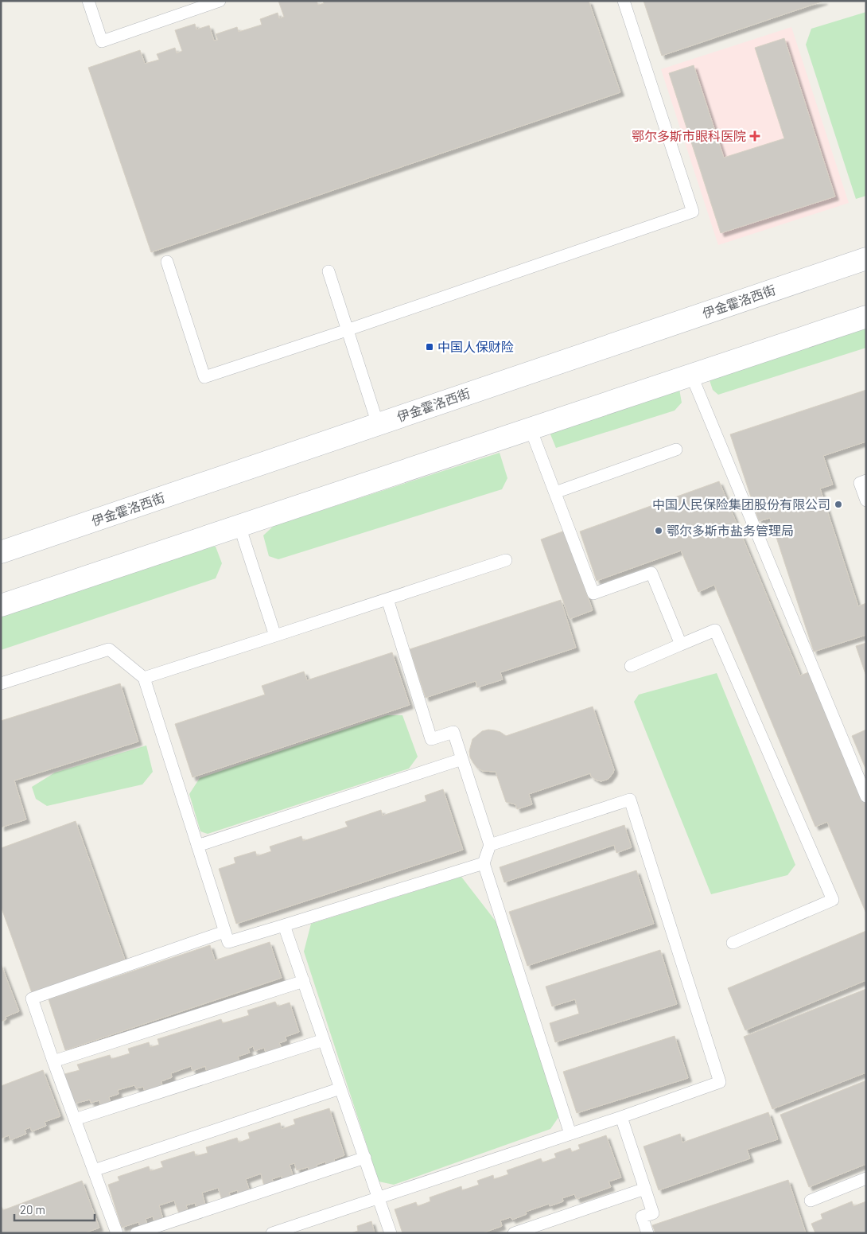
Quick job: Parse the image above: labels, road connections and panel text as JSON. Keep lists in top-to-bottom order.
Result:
{
  "streets": {
    "street": ["伊金霍洛西街"]
  },
  "places": {
    "health": ["鄂尔多斯市眼科医院"],
    "transit": ["中国人保财险"],
    "other": ["中国人民保险集团股份有限公司", "鄂尔多斯市盐务管理局"]
  },
  "scale_bar": "20 m"
}
